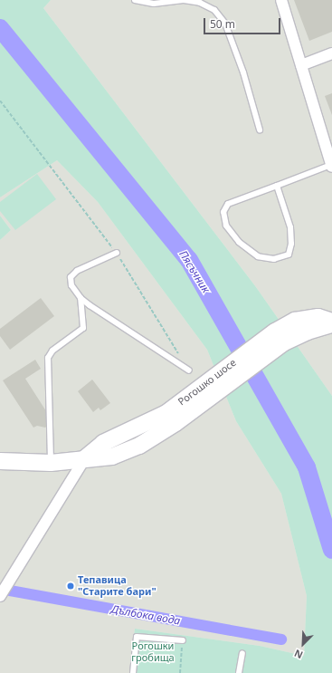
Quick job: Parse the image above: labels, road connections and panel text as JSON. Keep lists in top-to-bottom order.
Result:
{
  "streets": {
    "main road": ["Рогошко шосе"]
  },
  "water": ["Пясъчник", "Дълбока вода"],
  "parks": ["Рогошки гробища"],
  "places": ["Тепавица \"Старите бари\""],
  "scale_bar": "50 m",
  "north": "bottom left"
}
